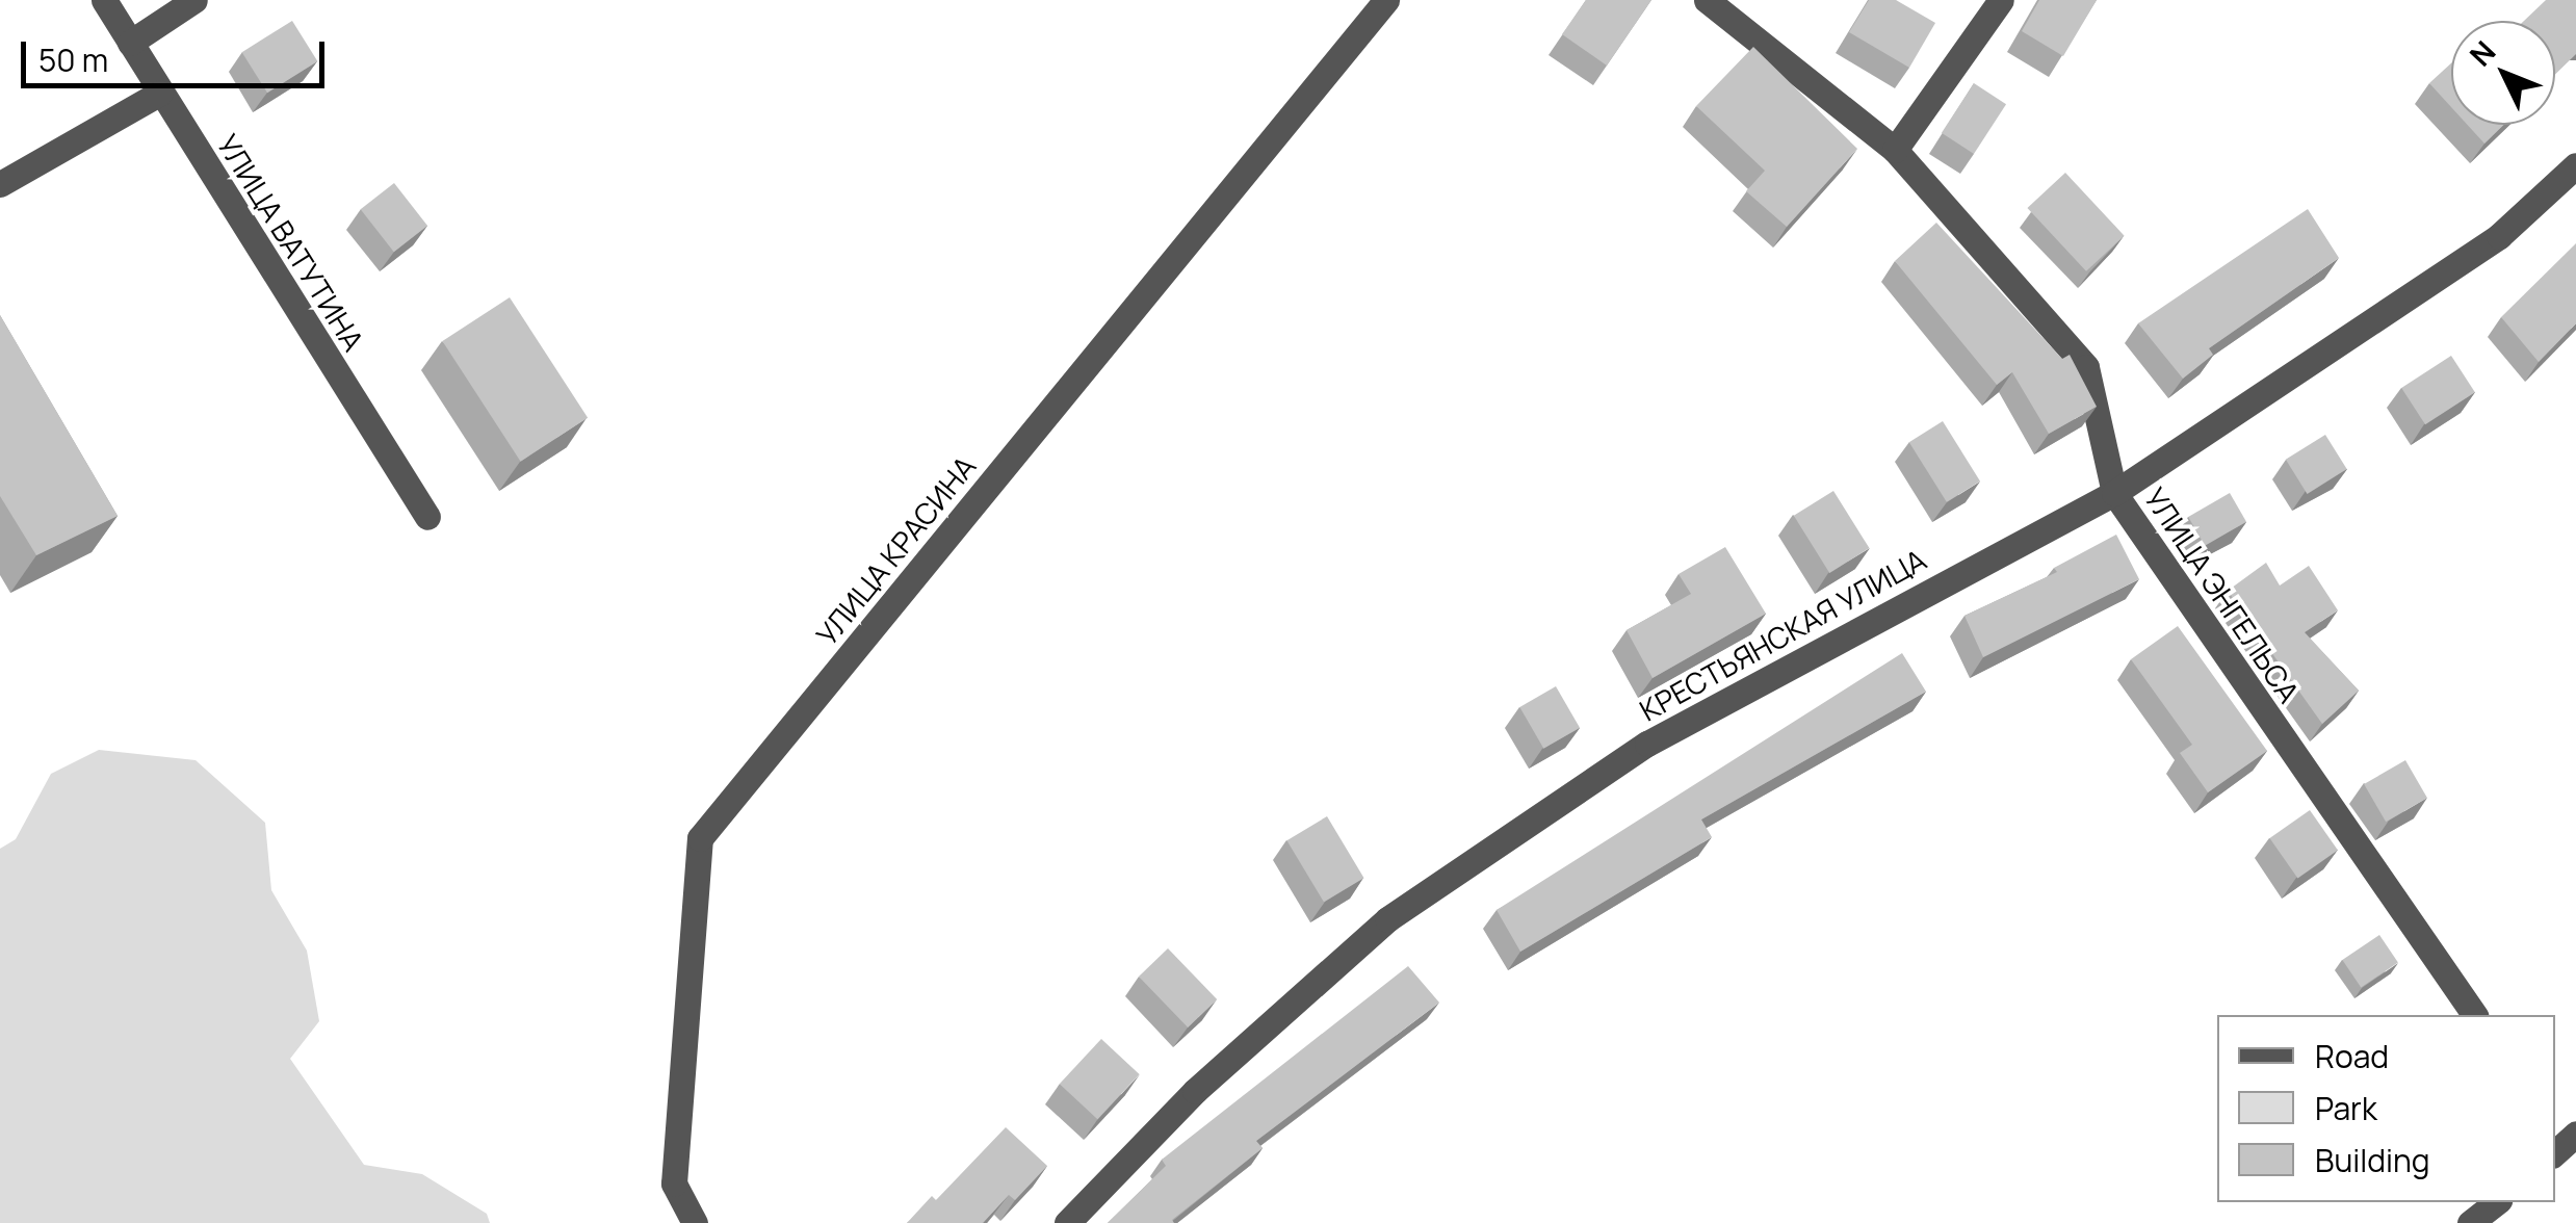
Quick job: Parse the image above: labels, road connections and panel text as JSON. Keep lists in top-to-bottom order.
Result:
{
  "streets": {
    "street": [
      "УЛИЦА ВАТУТИНА",
      "УЛИЦА КРАСИНА",
      "УЛИЦА ЭНГЕЛЬСА",
      "КРЕСТЬЯНСКАЯ УЛИЦА"
    ]
  },
  "crossings": [
    ["УЛИЦА ЭНГЕЛЬСА", "КРЕСТЬЯНСКАЯ УЛИЦА"]
  ],
  "legend": ["Road", "Park", "Building"],
  "scale_bar": "50 m",
  "north": "top left"
}
